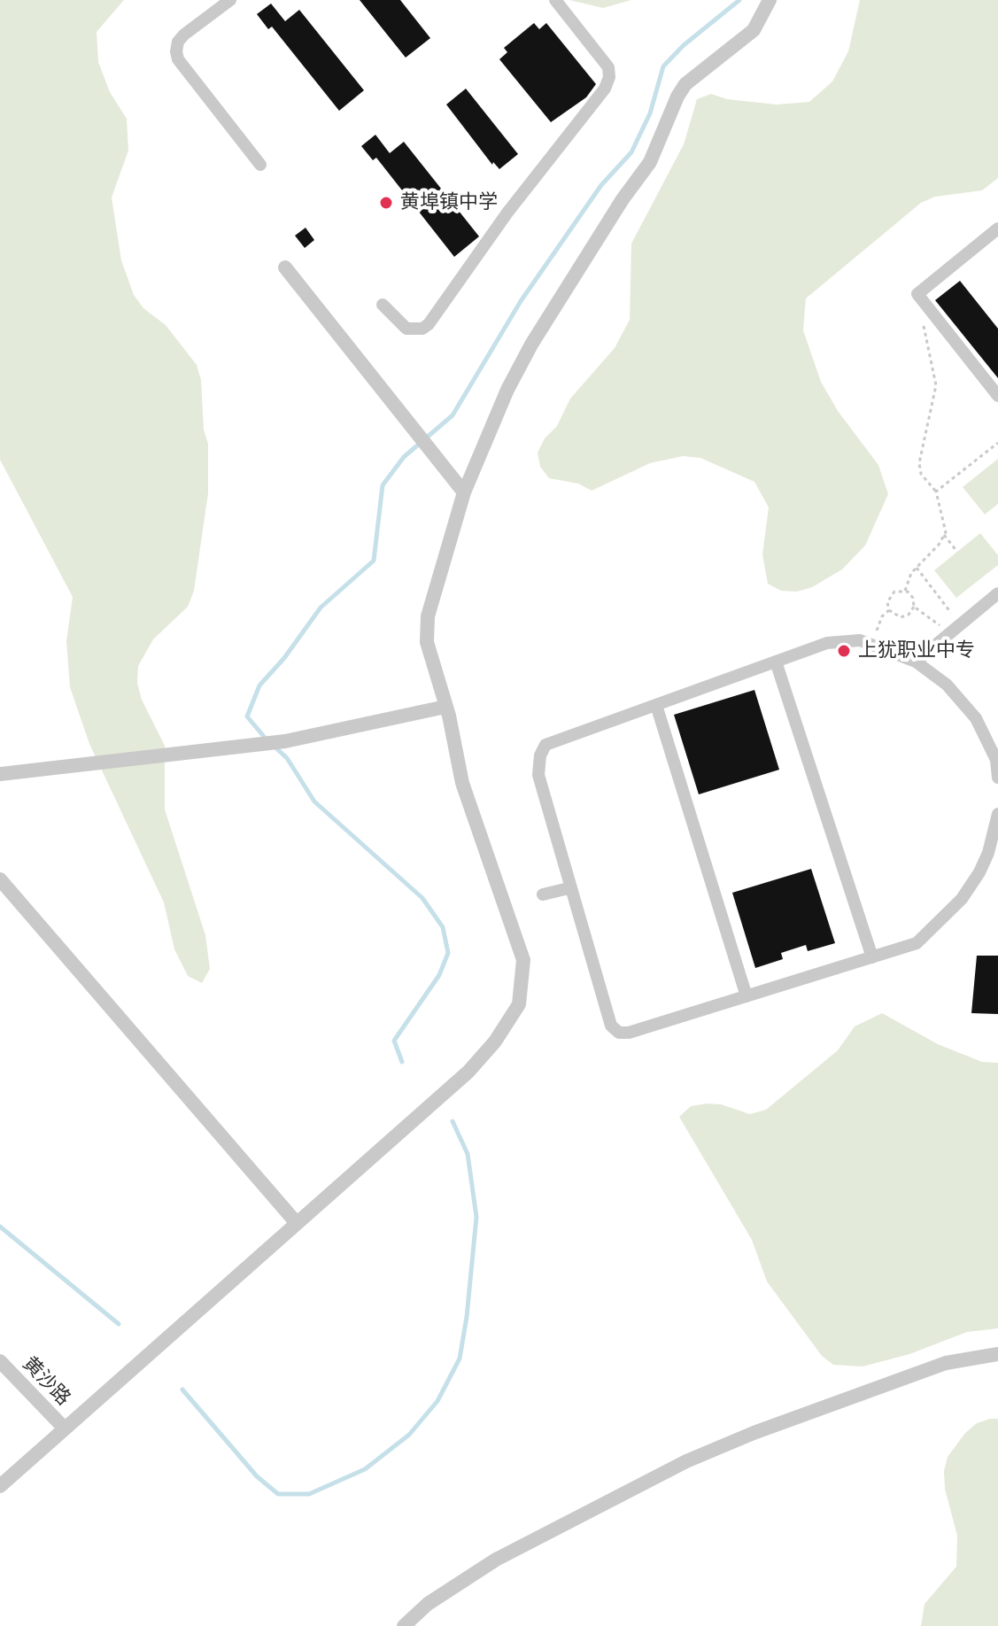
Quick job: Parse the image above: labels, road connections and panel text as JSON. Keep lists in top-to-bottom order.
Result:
{
  "streets": {
    "street": ["黄沙路"]
  },
  "places": ["黄埠镇中学", "上犹职业中专"]
}
